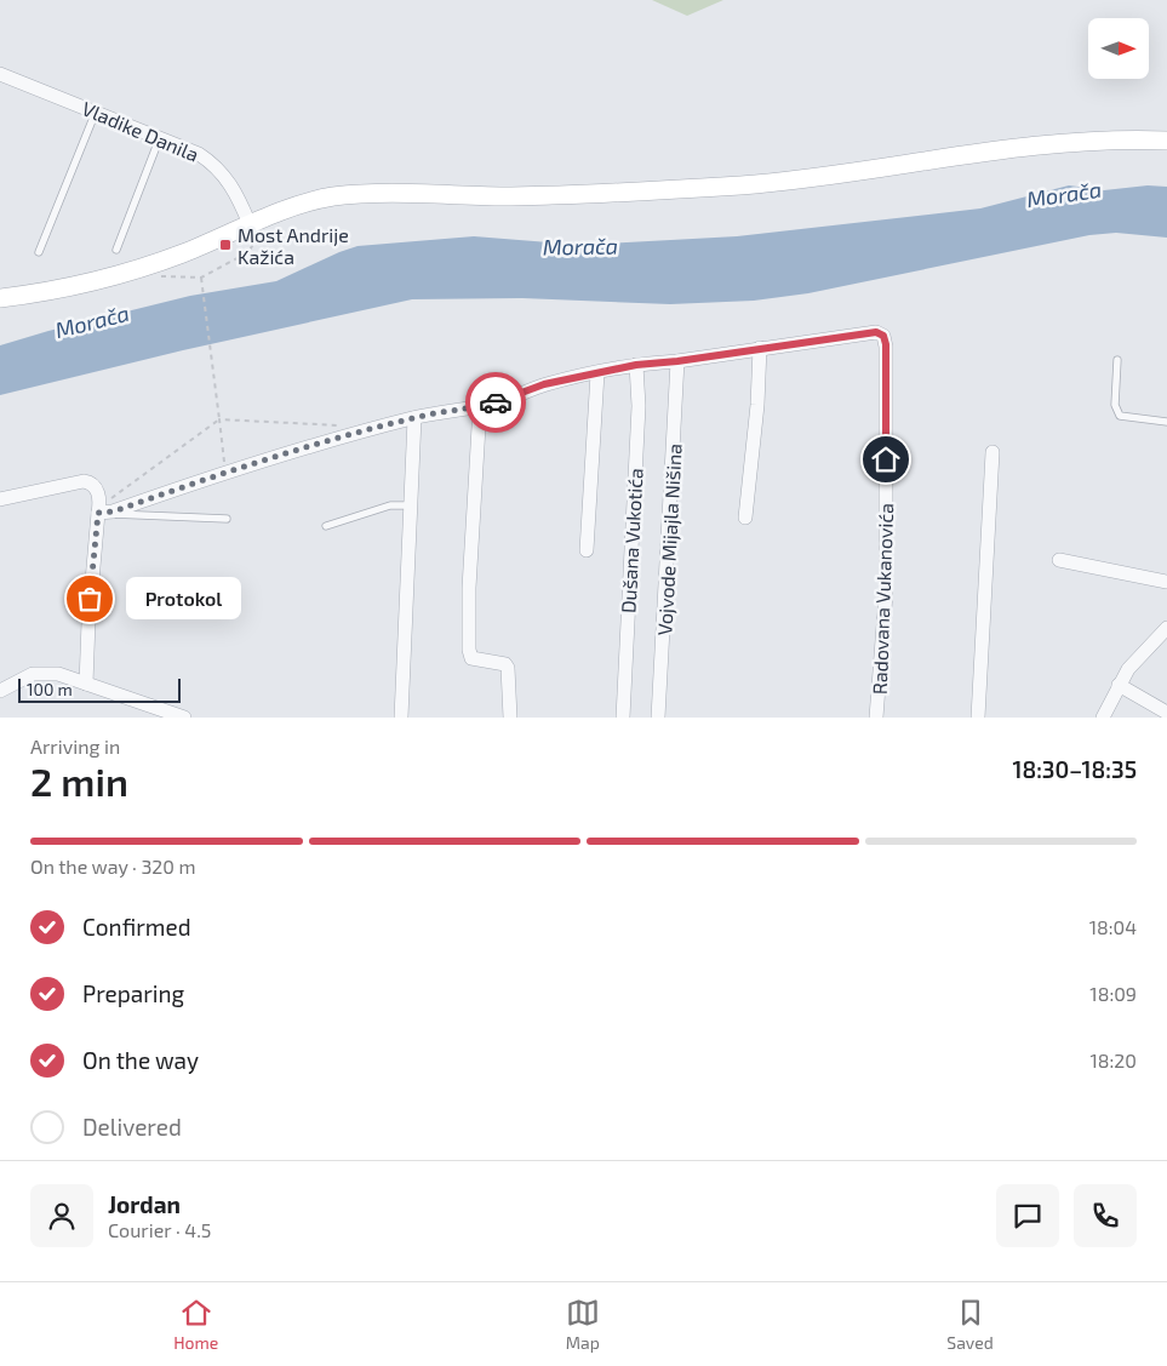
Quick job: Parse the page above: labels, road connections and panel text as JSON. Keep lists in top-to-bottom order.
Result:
{
  "streets": {
    "street": [
      "Vladike Danila",
      "Vojvode Mijajla Nišina",
      "Dušana Vukotića",
      "Radovana Vukanovića"
    ]
  },
  "water": ["Morača"],
  "places": {
    "transit": ["Most Andrije Kažića"],
    "other": ["Protokol"]
  },
  "scale_bar": "100 m",
  "north": "right",
  "page": {
    "bubble": "Protokol",
    "scale": "100 m",
    "heading": ["2 min", "Arriving in", "18:30–18:35"],
    "panel": ["Jordan", "Courier · 4.5"],
    "bar": "On the way · 320 m",
    "list": [
      ["Confirmed", "18:04"],
      ["Preparing", "18:09"],
      ["On the way", "18:20"],
      "Delivered"
    ],
    "tabs": ["Home", "Map", "Saved"]
  }
}
